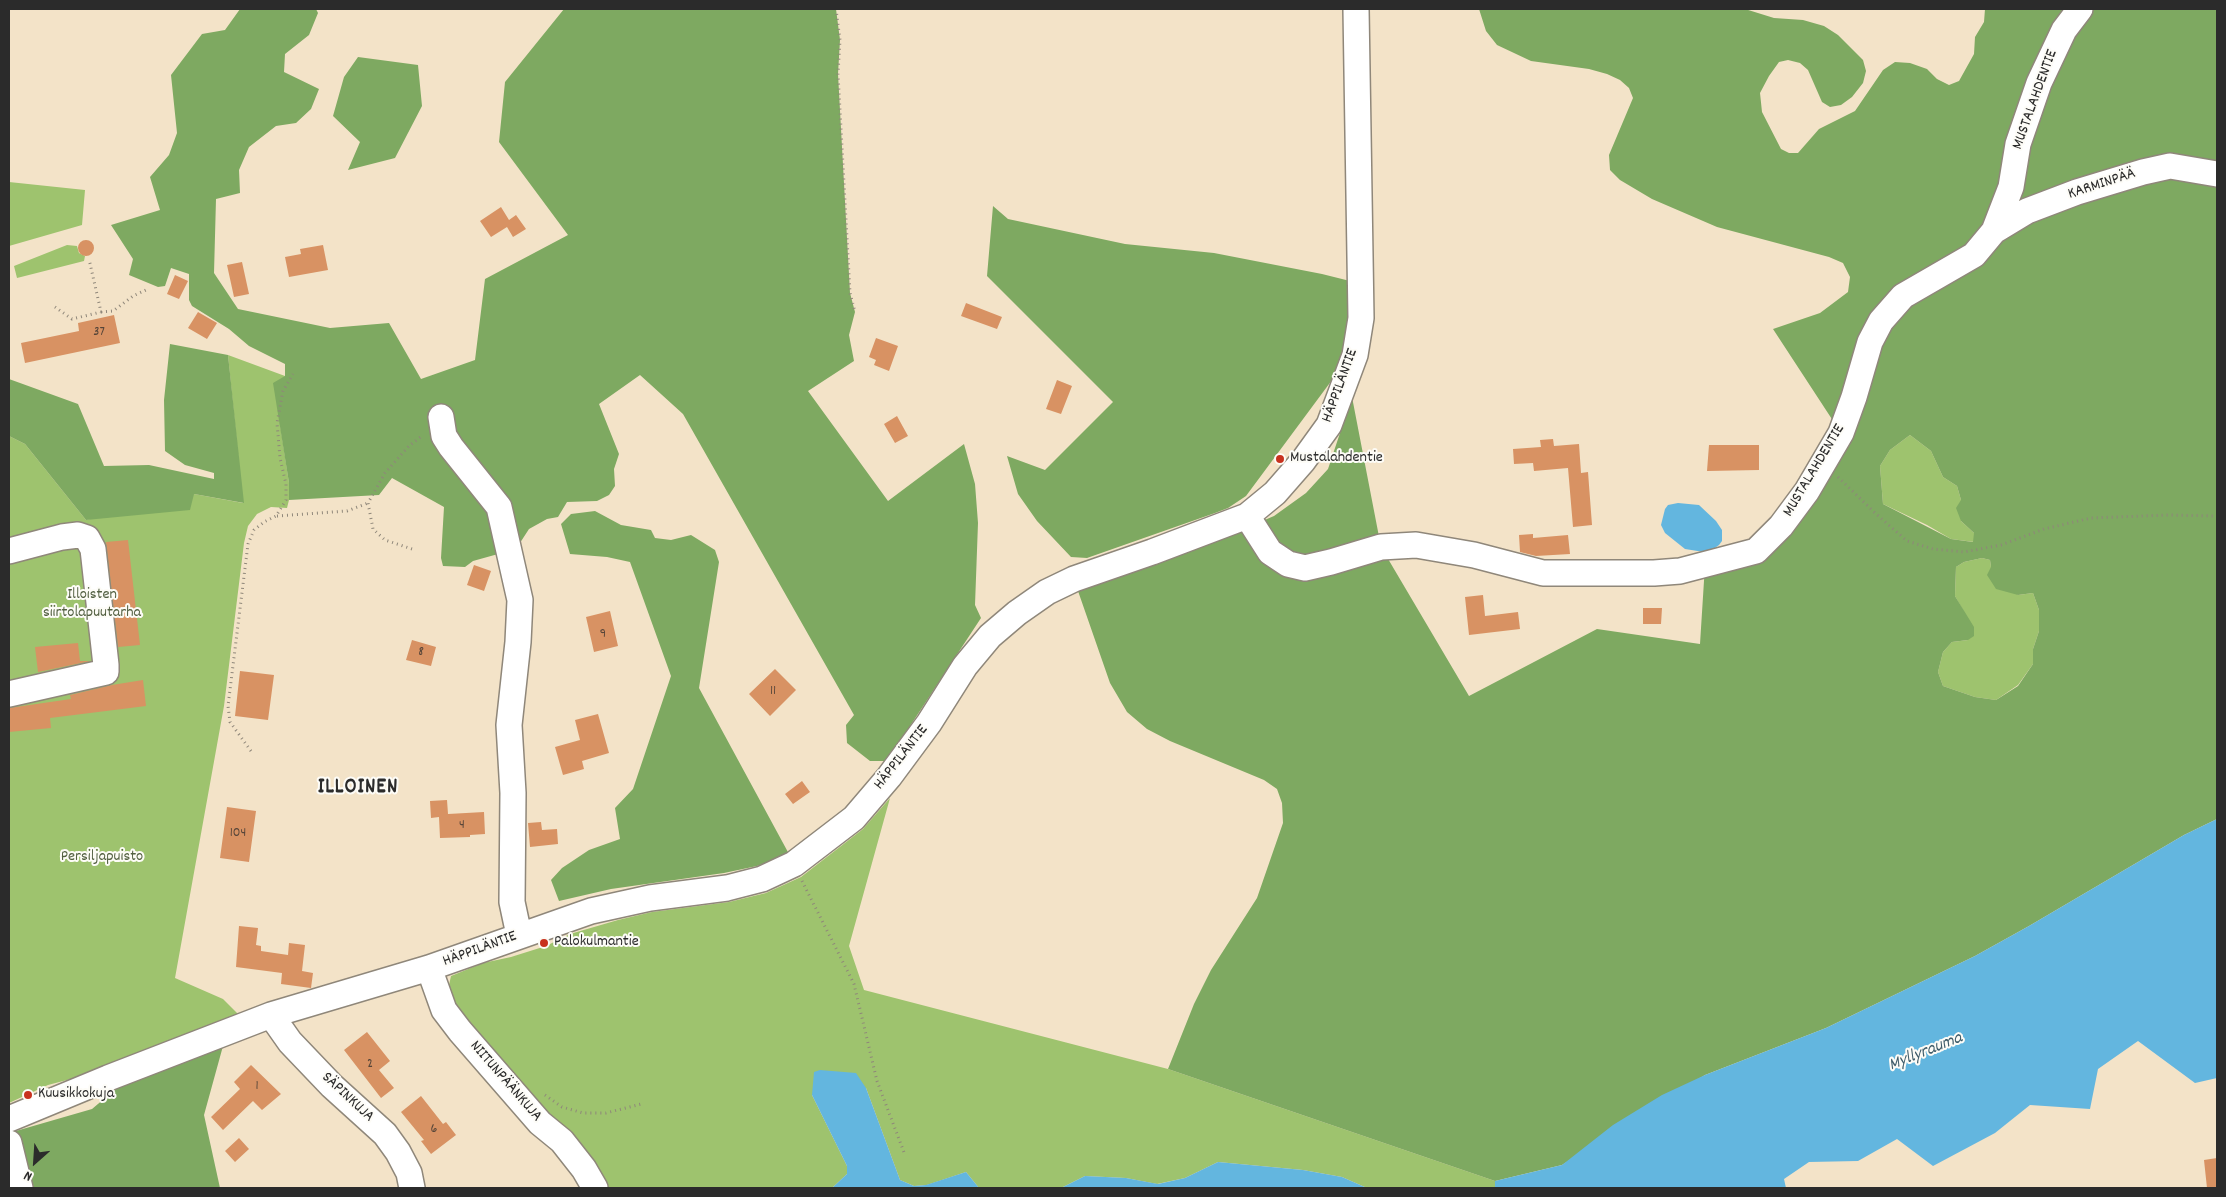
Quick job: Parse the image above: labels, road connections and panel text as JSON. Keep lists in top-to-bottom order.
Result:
{
  "streets": {
    "street": [
      "MUSTALAHDENTIE",
      "KARMINPÄÄ",
      "HÄPPILÄNTIE",
      "NIITUNPÄÄNKUJA",
      "SÄPINKUJA"
    ]
  },
  "crossings": [
    ["MUSTALAHDENTIE", "KARMINPÄÄ"],
    ["MUSTALAHDENTIE", "HÄPPILÄNTIE"],
    ["HÄPPILÄNTIE", "NIITUNPÄÄNKUJA"],
    ["HÄPPILÄNTIE", "SÄPINKUJA"]
  ],
  "districts": ["ILLOINEN"],
  "water": ["Myllyrauma"],
  "parks": ["Illoisten siirtolapuutarha", "Persiljapuisto"],
  "places": ["Mustalahdentie", "Palokulmantie", "Kuusikkokuja"],
  "house_numbers": [
    "37",
    "9",
    "8",
    "11",
    "4",
    "104",
    "2",
    "1",
    "6"
  ],
  "north": "bottom left"
}
